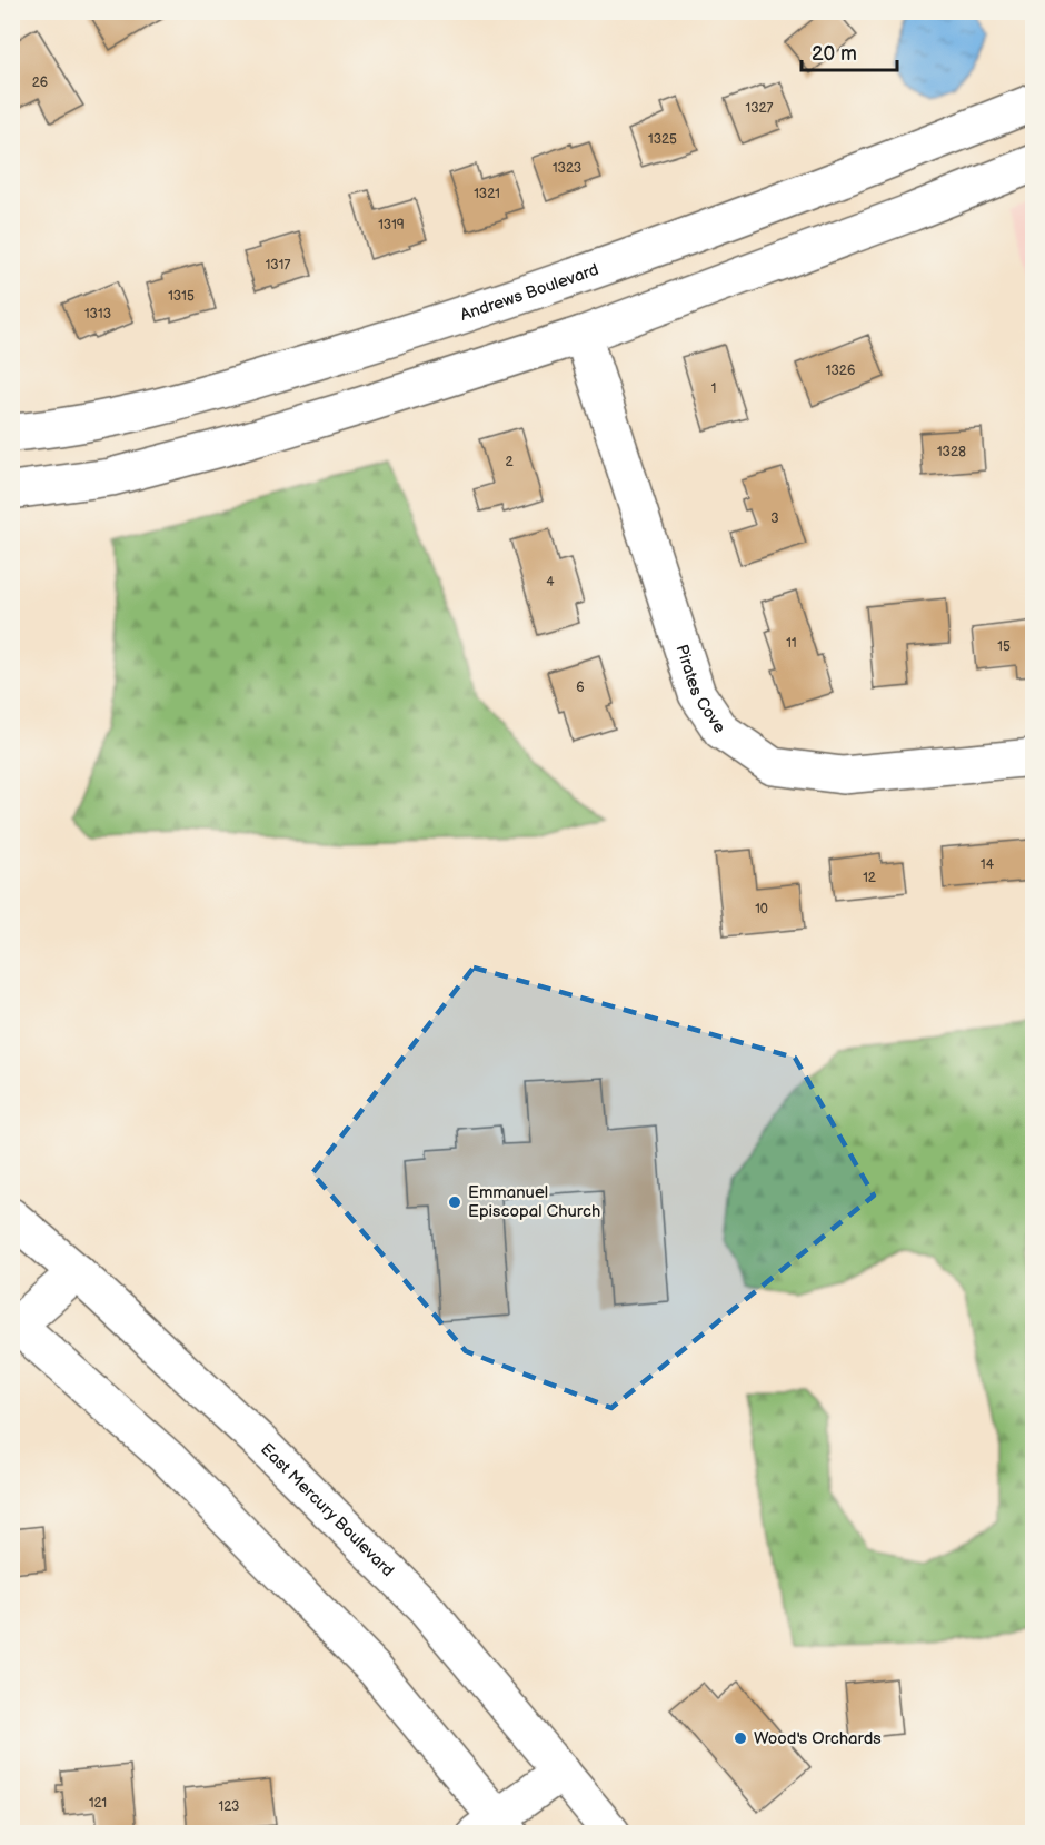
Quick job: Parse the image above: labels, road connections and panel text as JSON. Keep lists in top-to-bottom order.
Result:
{
  "streets": {
    "street": ["Andrews Boulevard", "Pirates Cove", "East Mercury Boulevard"]
  },
  "places": ["Emmanuel Episcopal Church", "Wood's Orchards"],
  "house_numbers": [
    "26",
    "1327",
    "1325",
    "1323",
    "1321",
    "1319",
    "1317",
    "1315",
    "1313",
    "1326",
    "1",
    "1328",
    "2",
    "3",
    "4",
    "11",
    "15",
    "6",
    "14",
    "12",
    "10",
    "121",
    "123"
  ],
  "scale_bar": "20 m"
}
